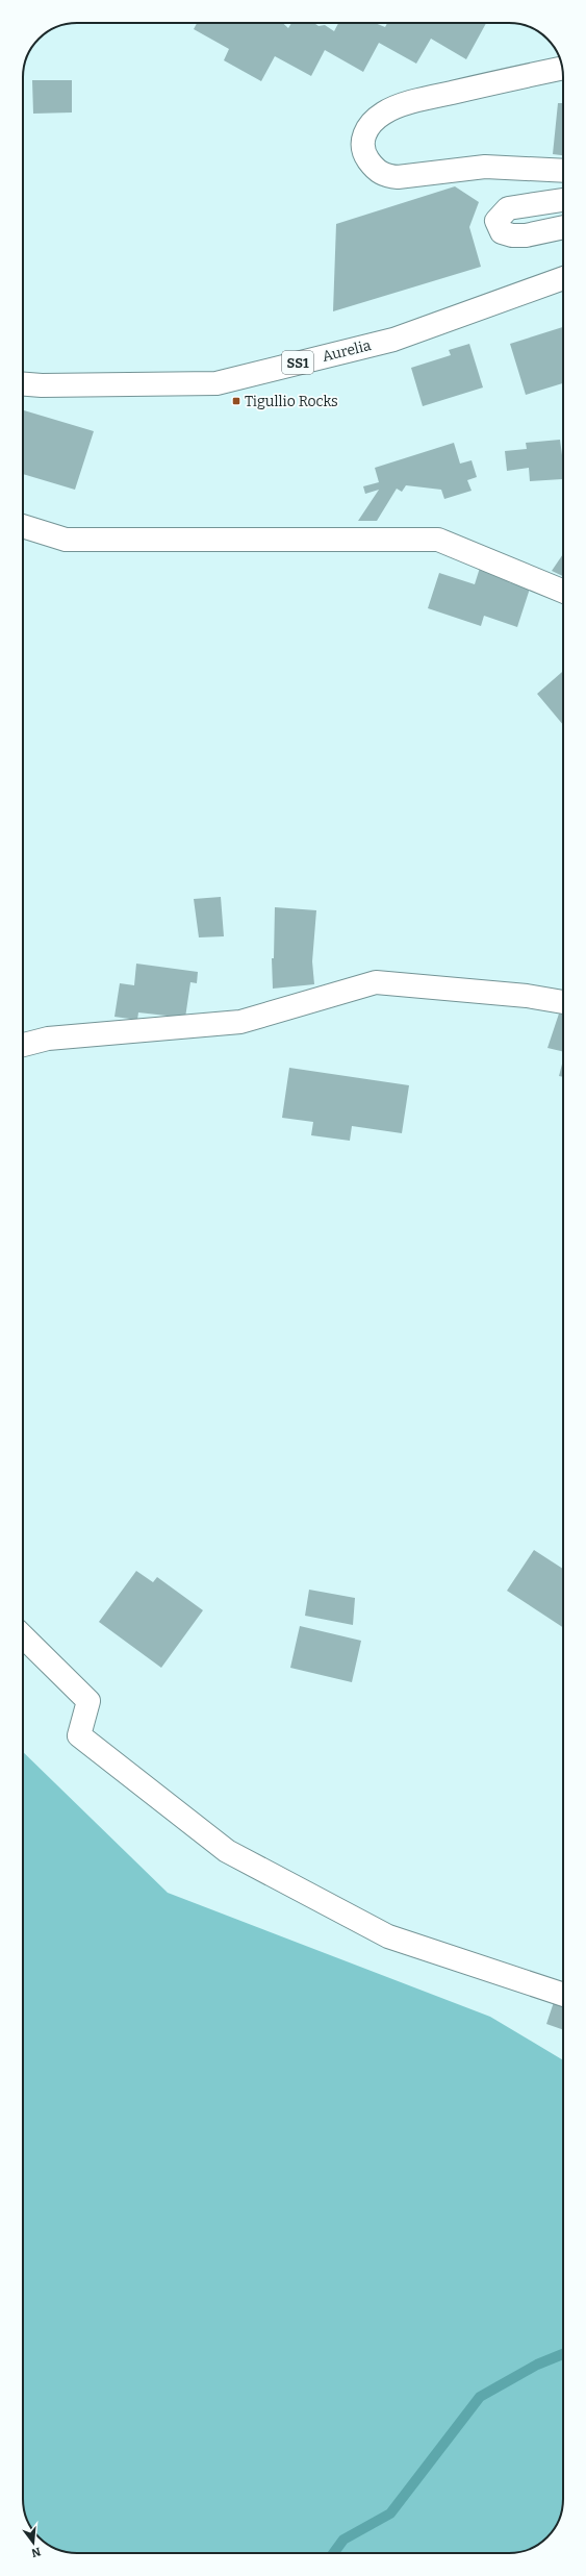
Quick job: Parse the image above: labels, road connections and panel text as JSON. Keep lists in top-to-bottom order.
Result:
{
  "streets": {
    "street": ["Aurelia", "SS1"]
  },
  "places": {
    "transit": ["Tigullio Rocks"]
  },
  "north": "bottom"
}
